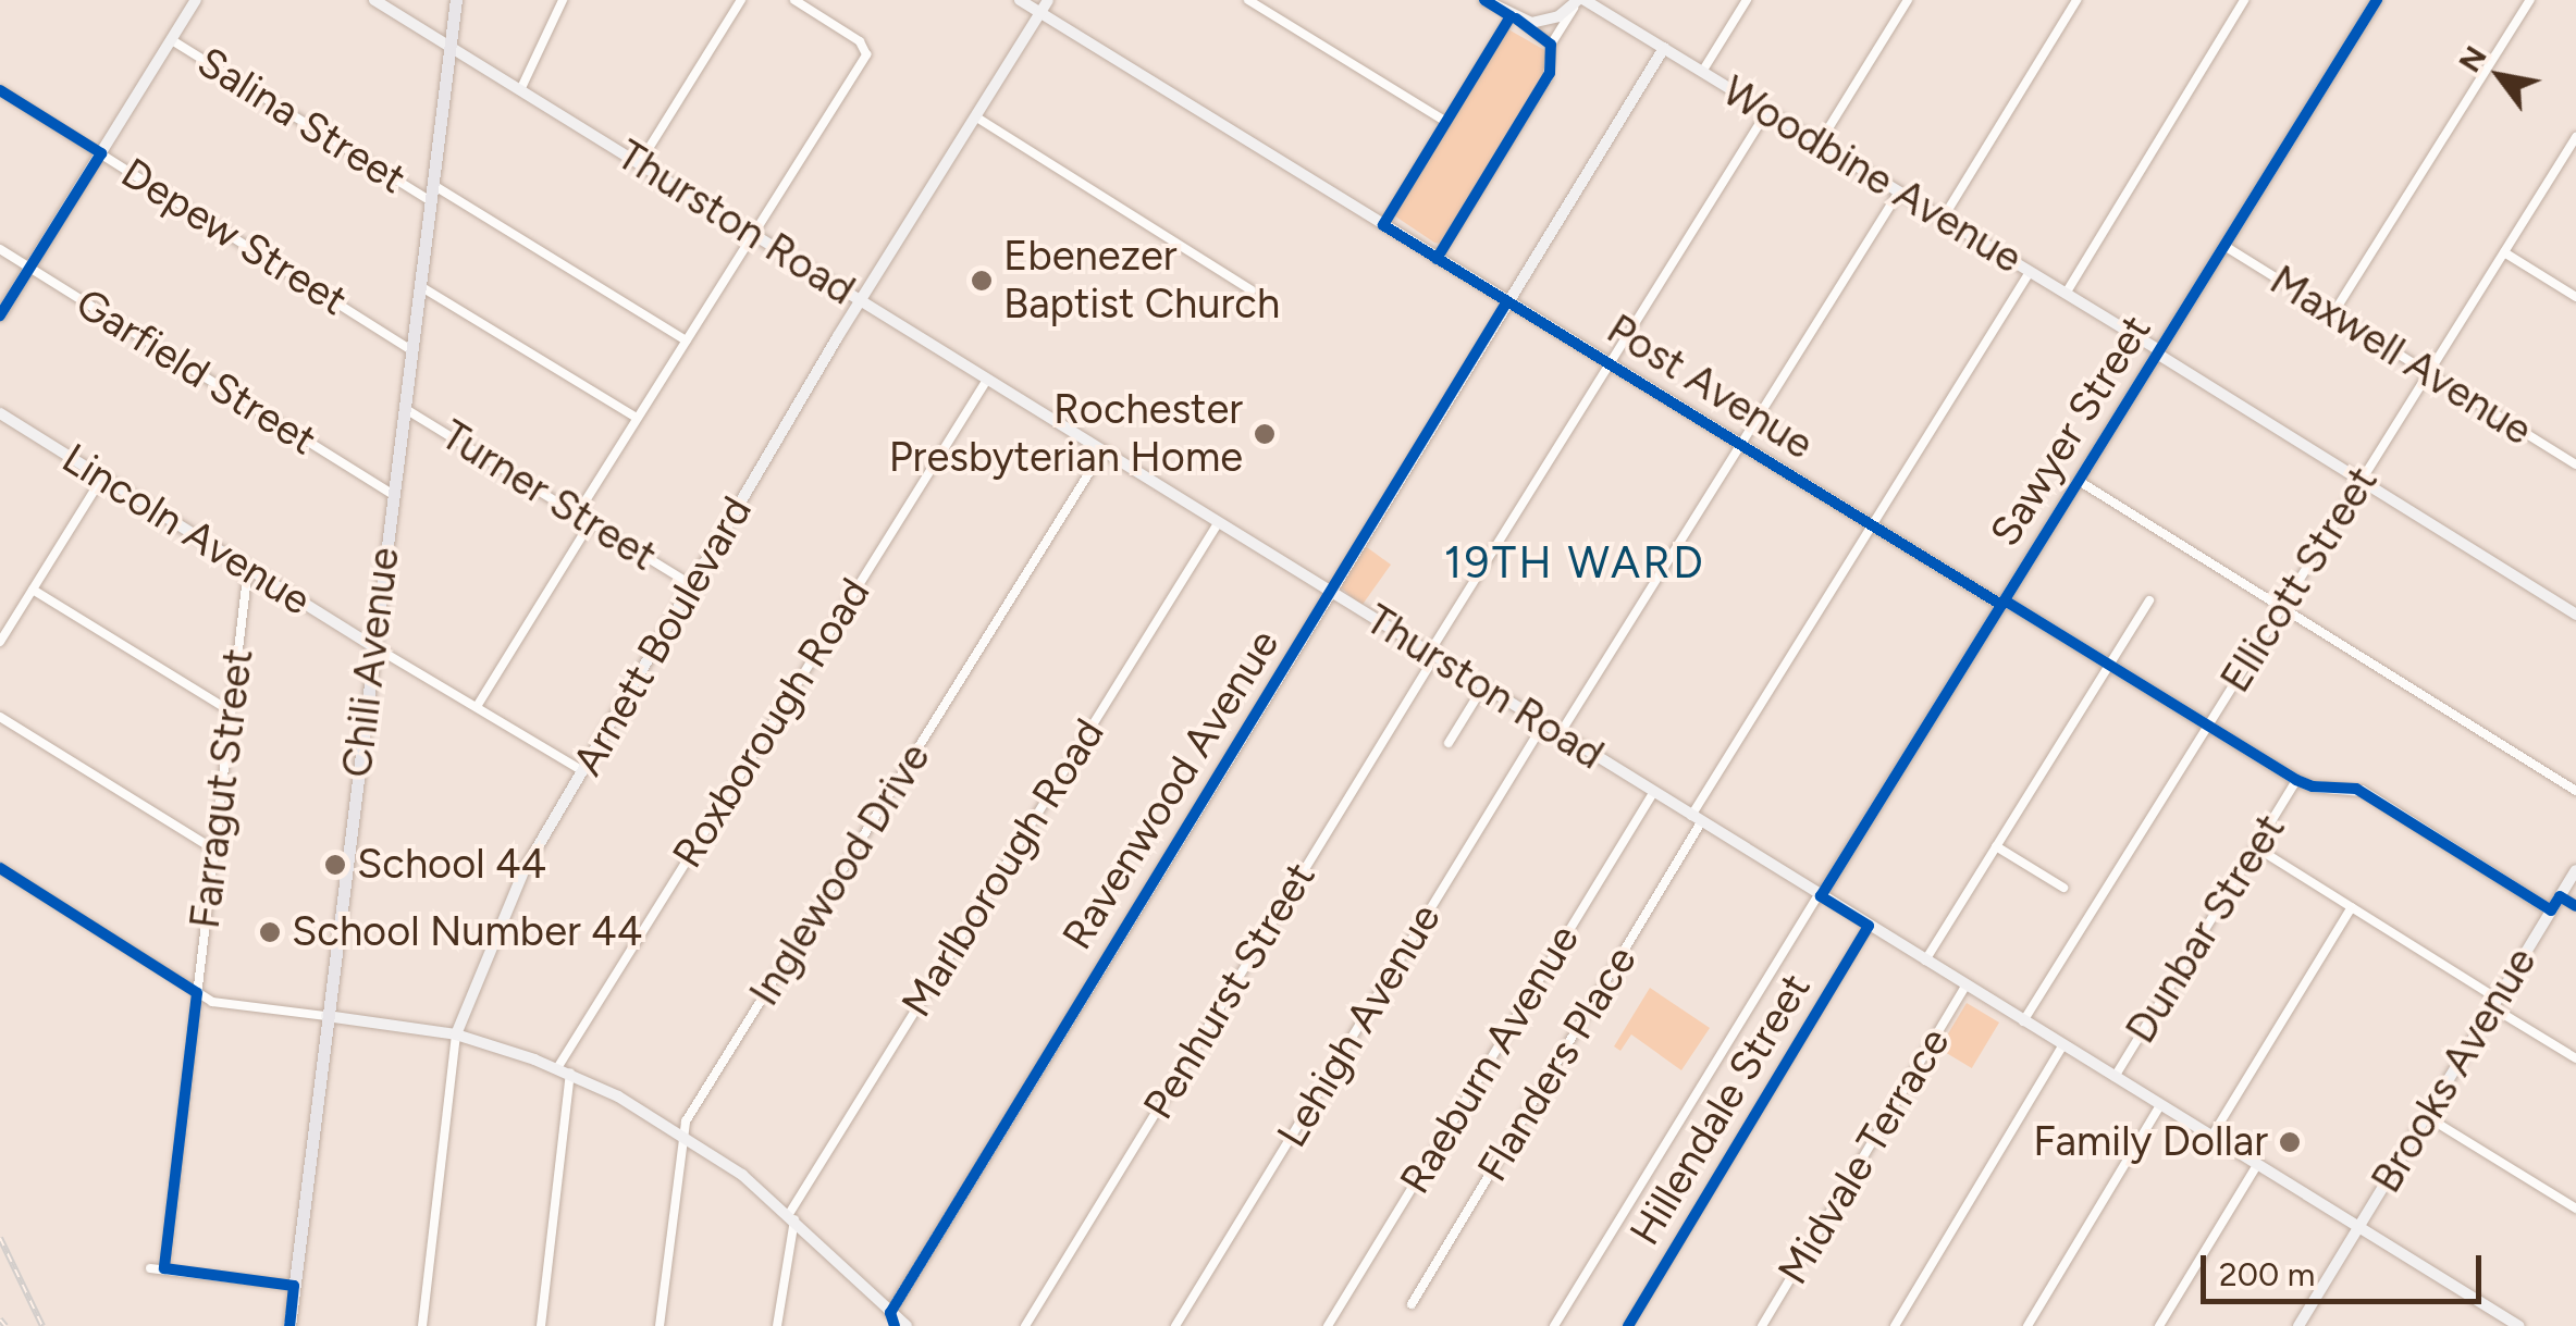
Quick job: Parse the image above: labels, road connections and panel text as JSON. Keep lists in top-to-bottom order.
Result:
{
  "streets": {
    "main road": ["Chili Avenue"],
    "street": [
      "Salina Street",
      "Woodbine Avenue",
      "Thurston Road",
      "Depew Street",
      "Maxwell Avenue",
      "Garfield Street",
      "Post Avenue",
      "Sawyer Street",
      "Turner Street",
      "Lincoln Avenue",
      "Ellicott Street",
      "Arnett Boulevard",
      "Roxborough Road",
      "Farragut Street",
      "Ravenwood Avenue",
      "Marlborough Road",
      "Inglewood Drive",
      "Dunbar Street",
      "Penhurst Street",
      "Lehigh Avenue",
      "Raeburn Avenue",
      "Flanders Place",
      "Brooks Avenue",
      "Hillendale Street",
      "Midvale Terrace"
    ]
  },
  "crossings": [
    ["Salina Street", "Chili Avenue"],
    ["Woodbine Avenue", "Sawyer Street"],
    ["Woodbine Avenue", "Ellicott Street"],
    ["Woodbine Avenue", "Ravenwood Avenue"],
    ["Woodbine Avenue", "Penhurst Street"],
    ["Woodbine Avenue", "Flanders Place"],
    ["Thurston Road", "Sawyer Street"],
    ["Thurston Road", "Ellicott Street"],
    ["Thurston Road", "Arnett Boulevard"],
    ["Thurston Road", "Chili Avenue"],
    ["Thurston Road", "Roxborough Road"],
    ["Thurston Road", "Ravenwood Avenue"],
    ["Thurston Road", "Marlborough Road"],
    ["Thurston Road", "Inglewood Drive"],
    ["Thurston Road", "Dunbar Street"],
    ["Thurston Road", "Penhurst Street"],
    ["Thurston Road", "Lehigh Avenue"],
    ["Thurston Road", "Raeburn Avenue"],
    ["Thurston Road", "Flanders Place"],
    ["Thurston Road", "Brooks Avenue"],
    ["Thurston Road", "Hillendale Street"],
    ["Thurston Road", "Midvale Terrace"],
    ["Depew Street", "Chili Avenue"],
    ["Maxwell Avenue", "Sawyer Street"],
    ["Maxwell Avenue", "Ellicott Street"],
    ["Garfield Street", "Chili Avenue"],
    ["Post Avenue", "Sawyer Street"],
    ["Post Avenue", "Ellicott Street"],
    ["Post Avenue", "Arnett Boulevard"],
    ["Post Avenue", "Ravenwood Avenue"],
    ["Post Avenue", "Dunbar Street"],
    ["Post Avenue", "Penhurst Street"],
    ["Post Avenue", "Flanders Place"],
    ["Post Avenue", "Brooks Avenue"],
    ["Turner Street", "Arnett Boulevard"],
    ["Turner Street", "Chili Avenue"],
    ["Lincoln Avenue", "Chili Avenue"],
    ["Lincoln Avenue", "Farragut Street"]
  ],
  "districts": ["19TH WARD"],
  "places": [
    "Ebenezer Baptist Church",
    "Rochester Presbyterian Home",
    "School 44",
    "School Number 44",
    "Family Dollar"
  ],
  "scale_bar": "200 m",
  "north": "top left"
}
